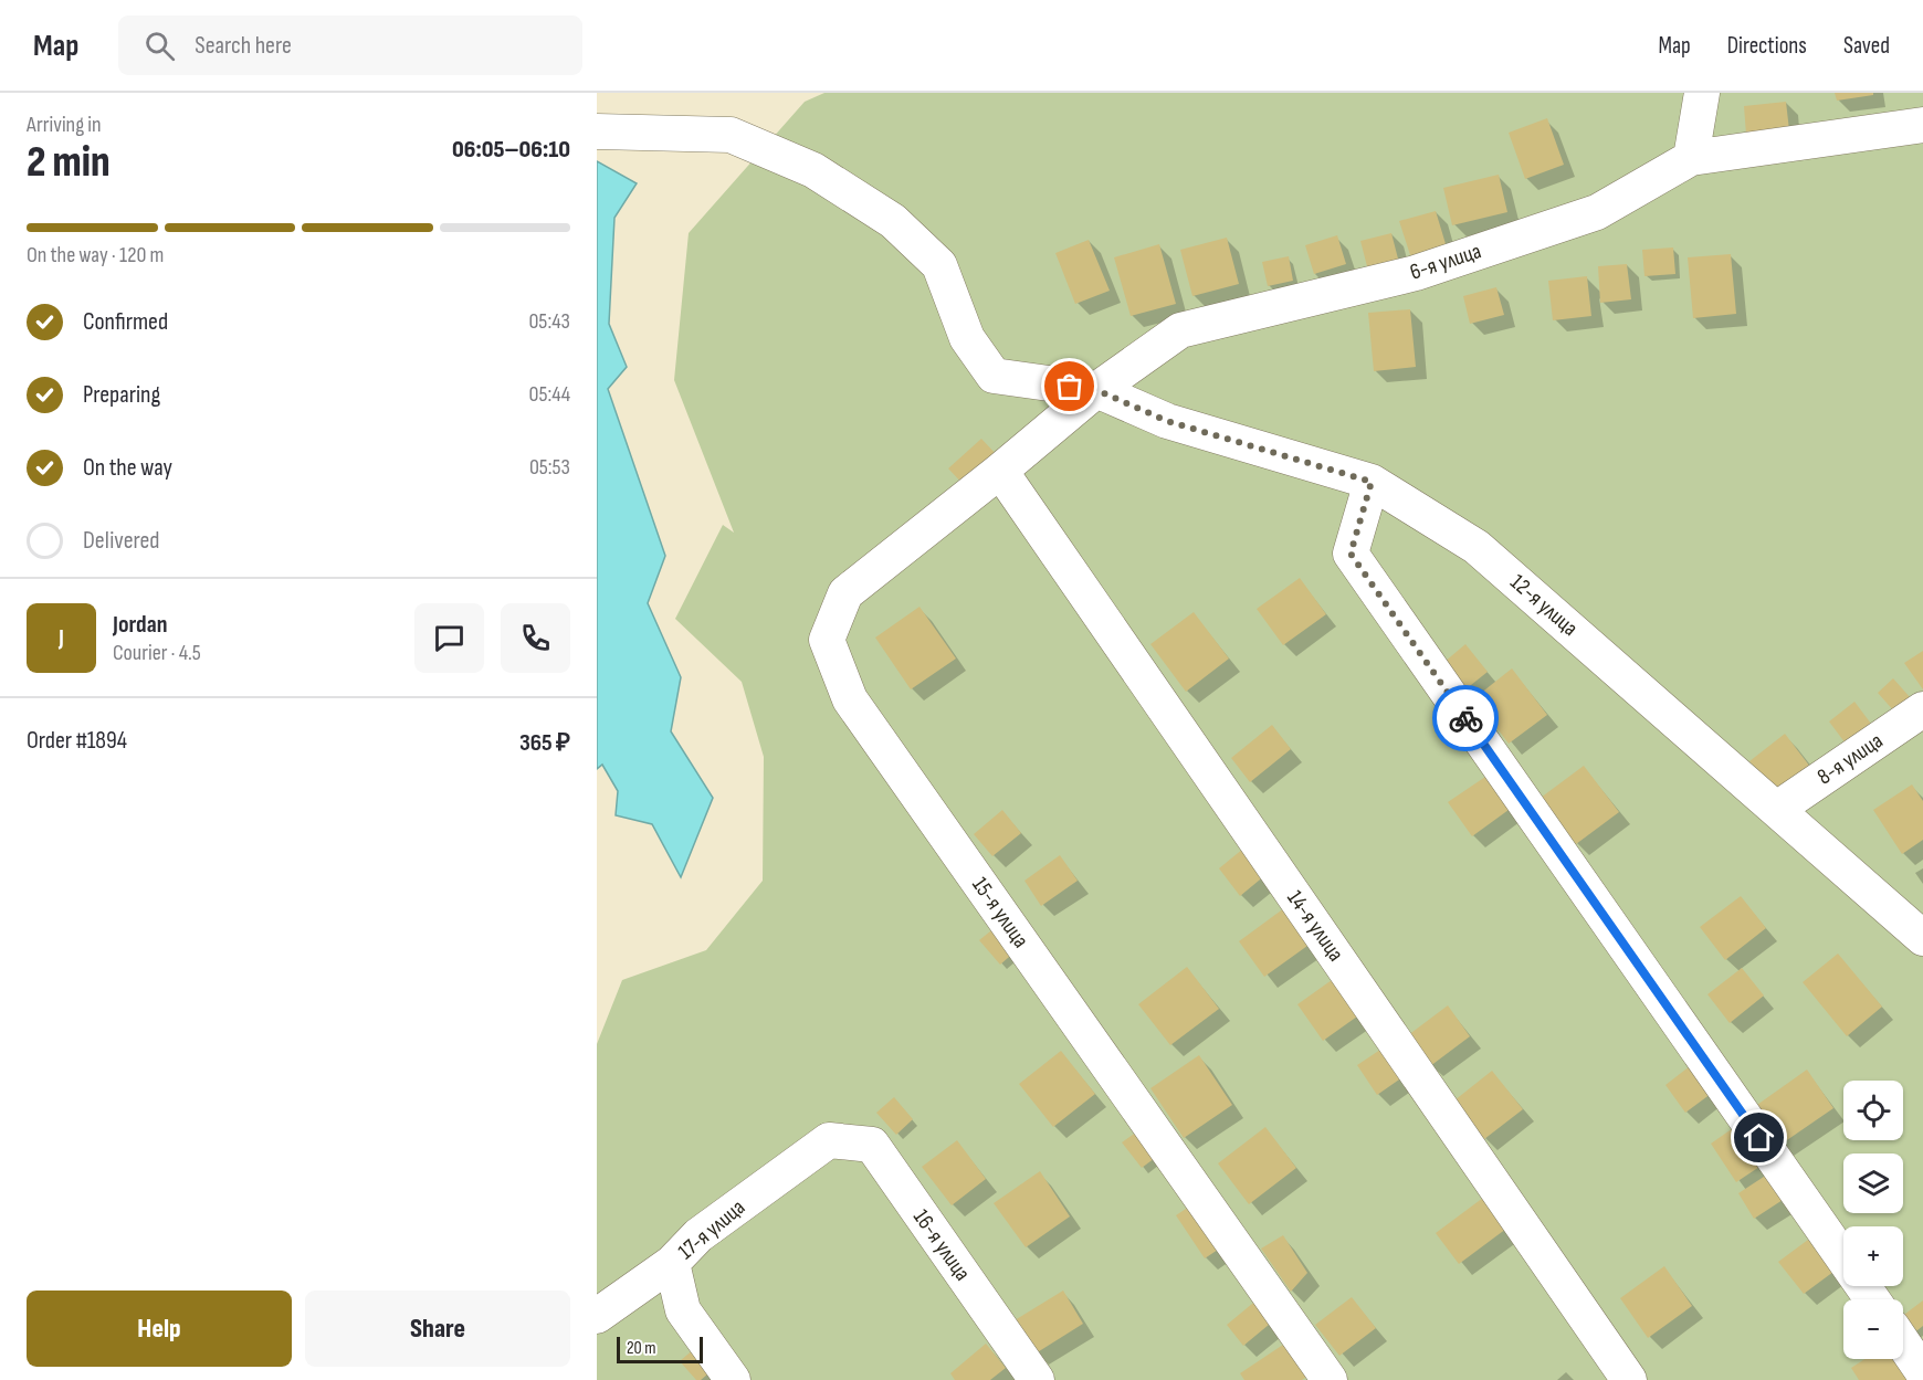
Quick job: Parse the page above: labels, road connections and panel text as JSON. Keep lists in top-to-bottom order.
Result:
{
  "streets": {
    "street": [
      "6-я улица",
      "12-я улица",
      "8-я улица",
      "15-я улица",
      "14-я улица",
      "17-я улица",
      "16-я улица"
    ]
  },
  "crossings": [
    ["6-я улица", "12-я улица"],
    ["6-я улица", "15-я улица"],
    ["6-я улица", "14-я улица"],
    ["12-я улица", "8-я улица"],
    ["15-я улица", "14-я улица"],
    ["17-я улица", "16-я улица"]
  ],
  "scale_bar": "20 m",
  "page": {
    "header": "Map",
    "search": "Search here",
    "nav": ["Map", "Directions", "Saved"],
    "heading": ["2 min", "Arriving in", "06:05–06:10"],
    "panel": [
      "Jordan",
      "Courier · 4.5",
      "Order #1894",
      "365 ₽"
    ],
    "bar": "On the way · 120 m",
    "list": [
      ["Confirmed", "05:43"],
      ["Preparing", "05:44"],
      ["On the way", "05:53"],
      "Delivered"
    ],
    "round": "J",
    "map_buttons": ["+", "−"],
    "buttons": ["Help", "Share"],
    "scale": "20 m"
  }
}
